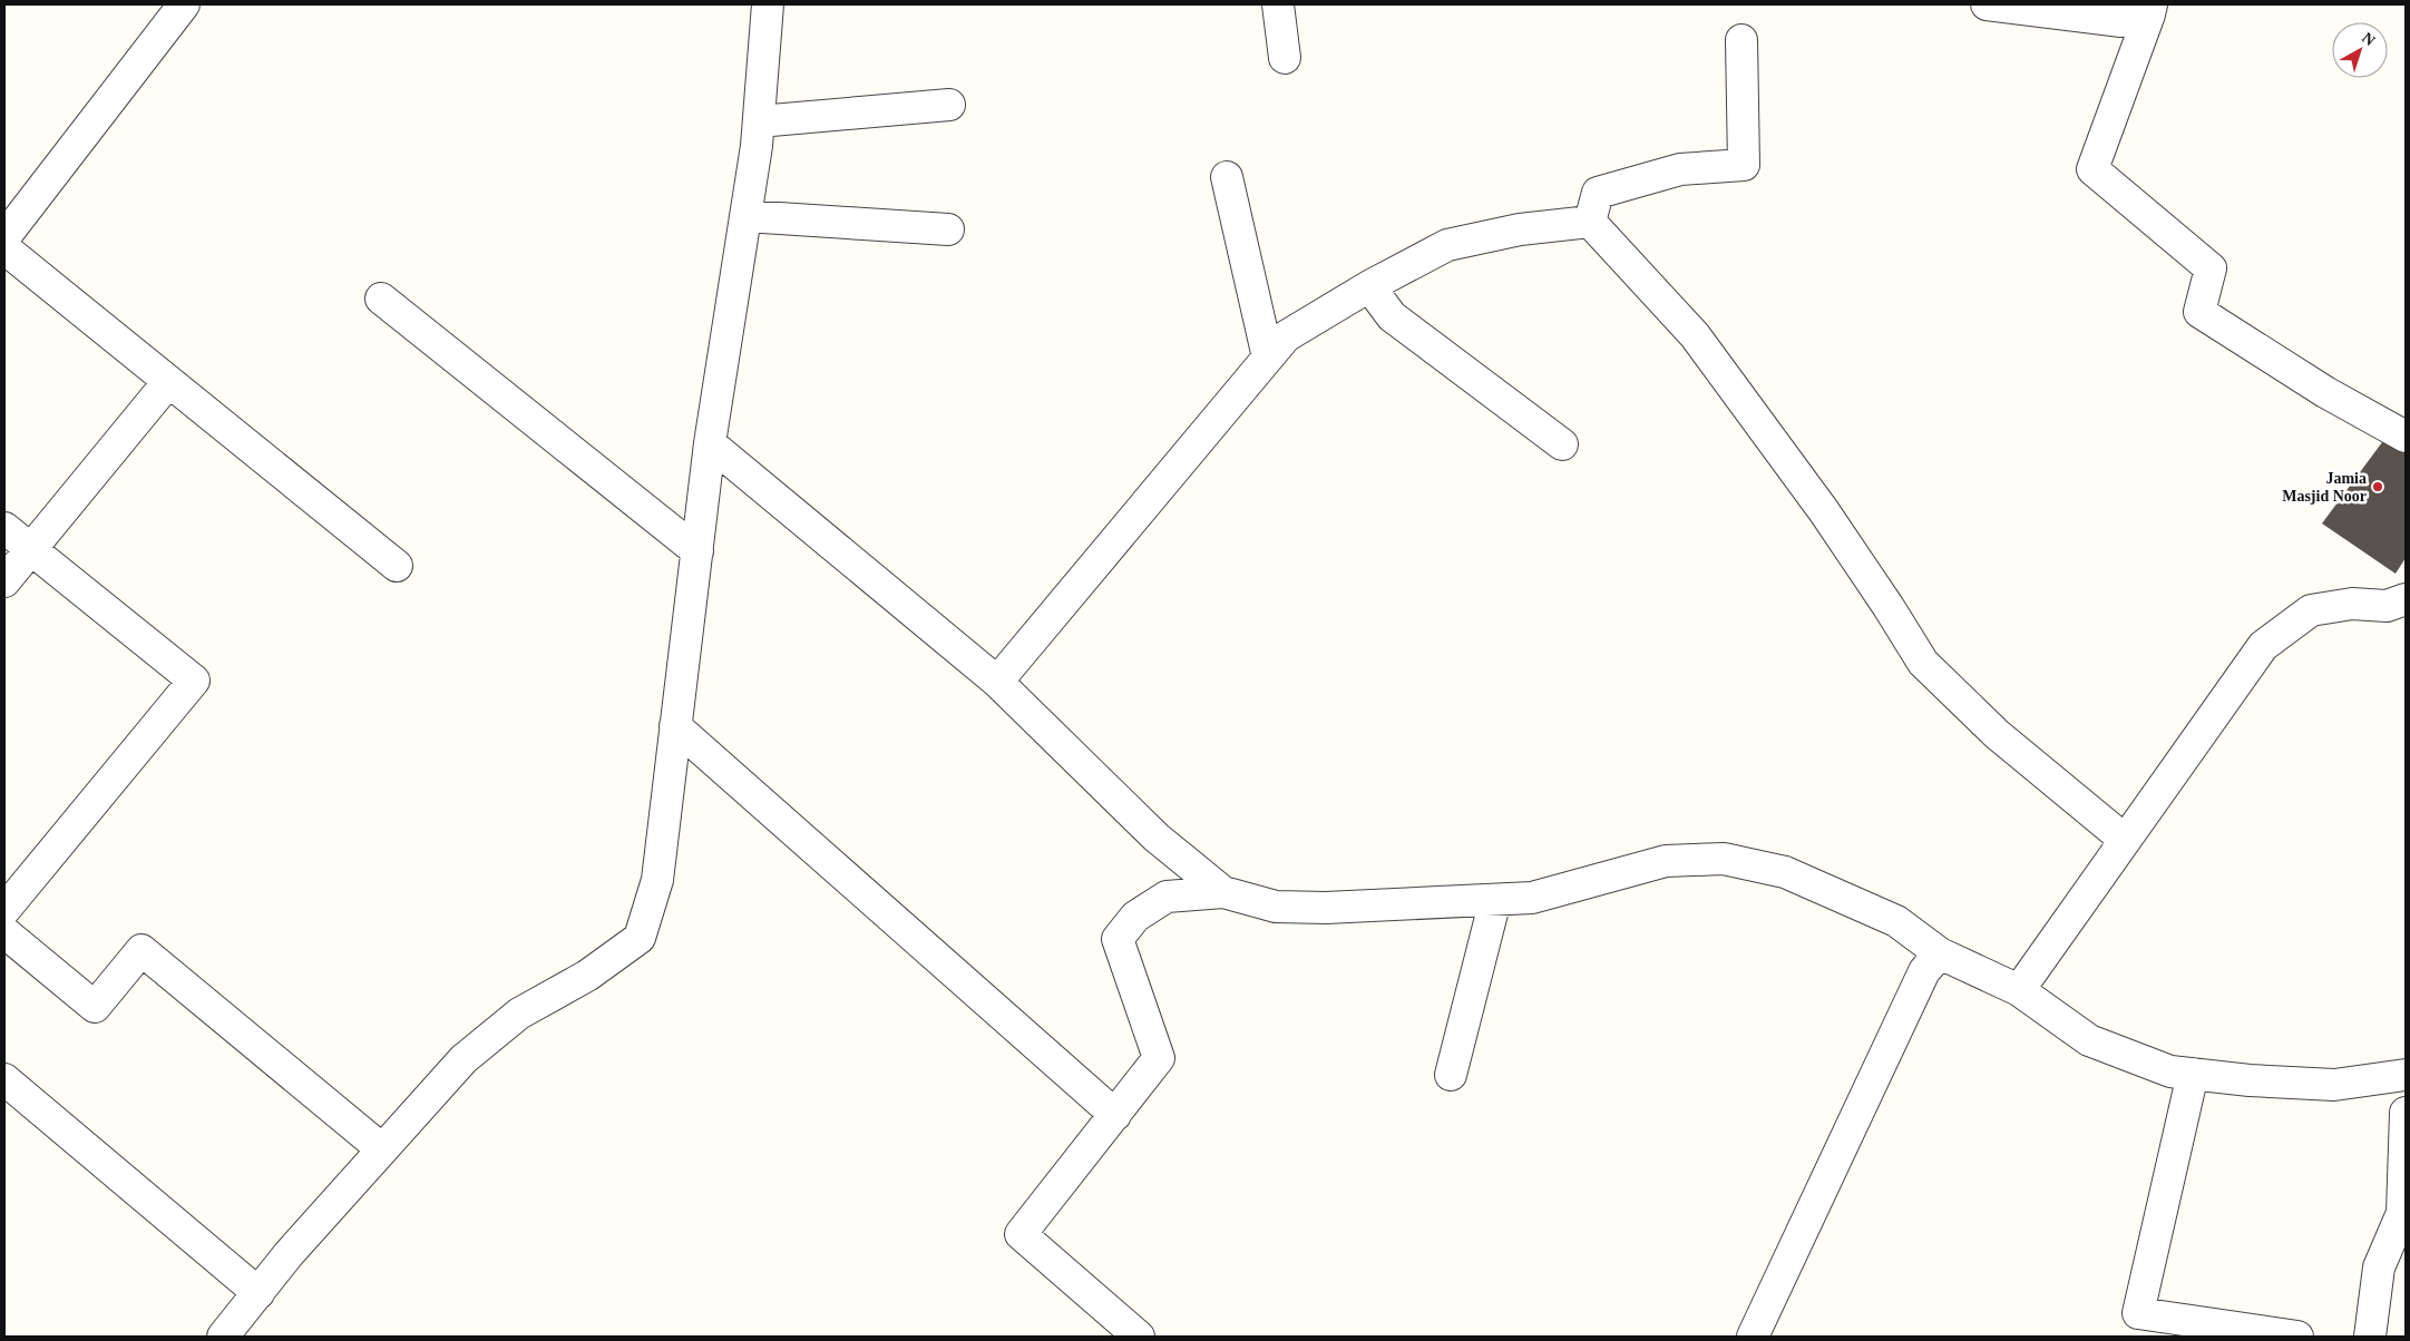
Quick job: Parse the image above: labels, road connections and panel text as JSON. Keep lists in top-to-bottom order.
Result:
{
  "places": ["Jamia Masjid Noor"],
  "north": "top right"
}
